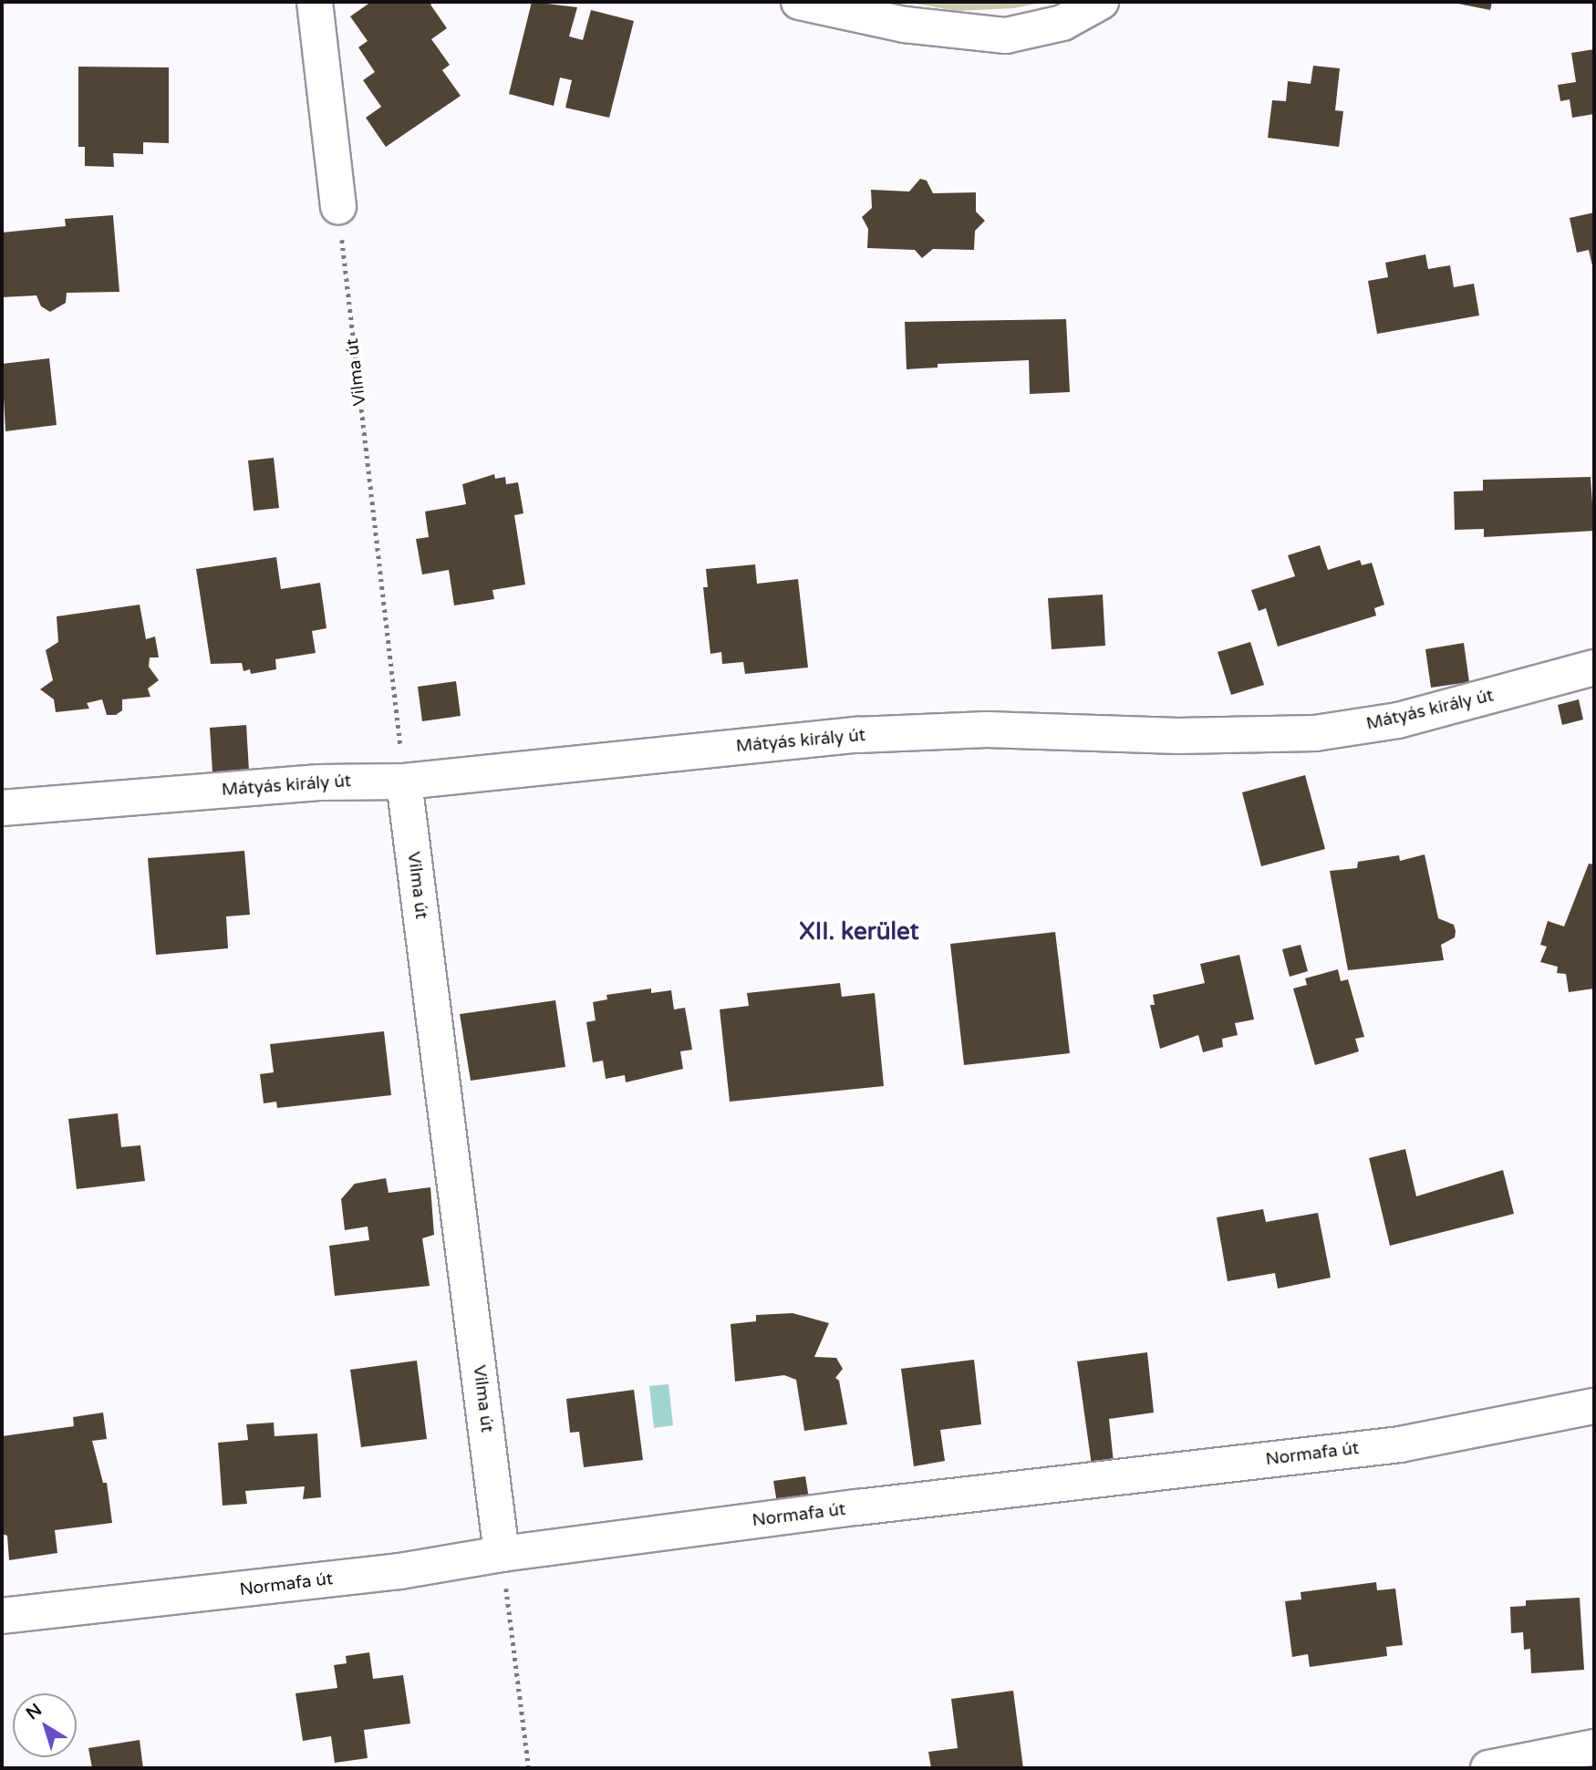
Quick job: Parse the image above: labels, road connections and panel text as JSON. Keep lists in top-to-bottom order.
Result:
{
  "streets": {
    "street": ["Vilma út", "Mátyás király út", "Normafa út"]
  },
  "crossings": [
    ["Vilma út", "Mátyás király út"],
    ["Vilma út", "Normafa út"]
  ],
  "districts": ["XII. kerület"],
  "north": "top left"
}
